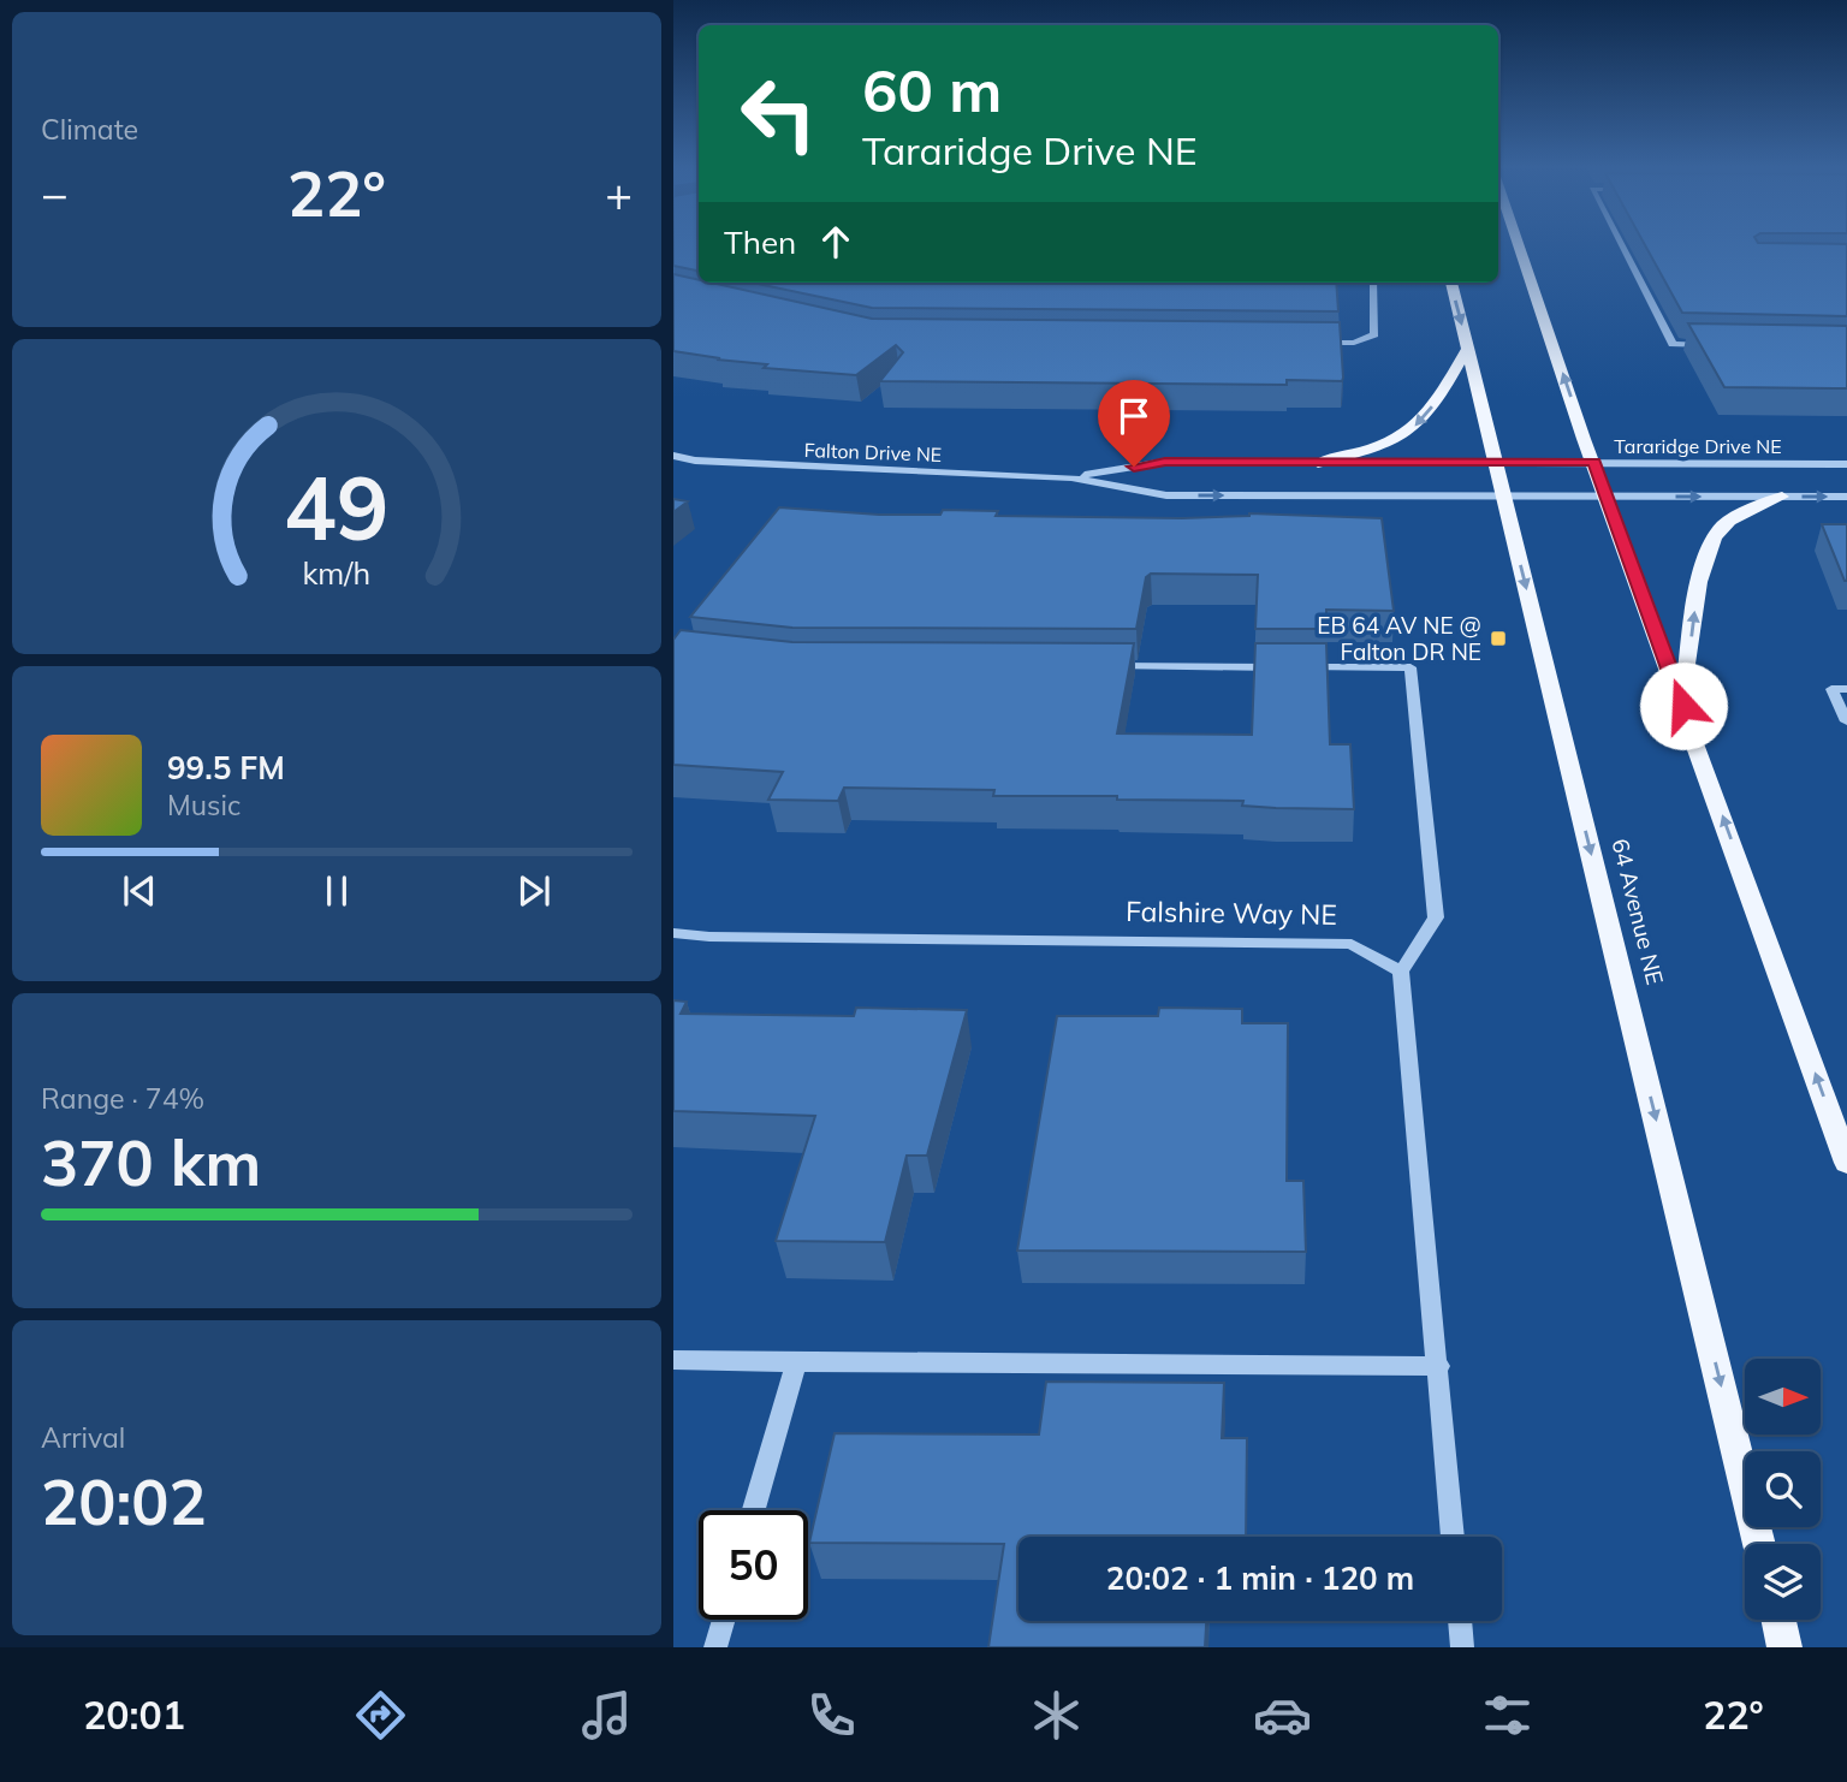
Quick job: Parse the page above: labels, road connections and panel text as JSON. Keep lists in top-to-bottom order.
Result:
{
  "streets": {
    "main road": ["64 Avenue NE"],
    "street": ["Tararidge Drive NE", "Falton Drive NE", "Falshire Way NE"]
  },
  "crossings": [
    ["Tararidge Drive NE", "Falton Drive NE"],
    ["Tararidge Drive NE", "64 Avenue NE"],
    ["Falton Drive NE", "64 Avenue NE"]
  ],
  "places": {
    "transit": ["EB 64 AV NE @ Falton DR NE"]
  },
  "north": "right",
  "page": {
    "tile": [
      "Climate",
      ["Range · 74%", "370 km"],
      ["Arrival", "20:02"]
    ],
    "turn": ["60 m", "Tararidge Drive NE"],
    "heat": ["−", "22°", "+"],
    "then": "Then",
    "song": ["99.5 FM", "Music"],
    "limit": "50",
    "trip": "20:02 · 1 min · 120 m",
    "tabs": ["20:01", "22°"],
    "gauge": ["49", "km/h"]
  }
}
